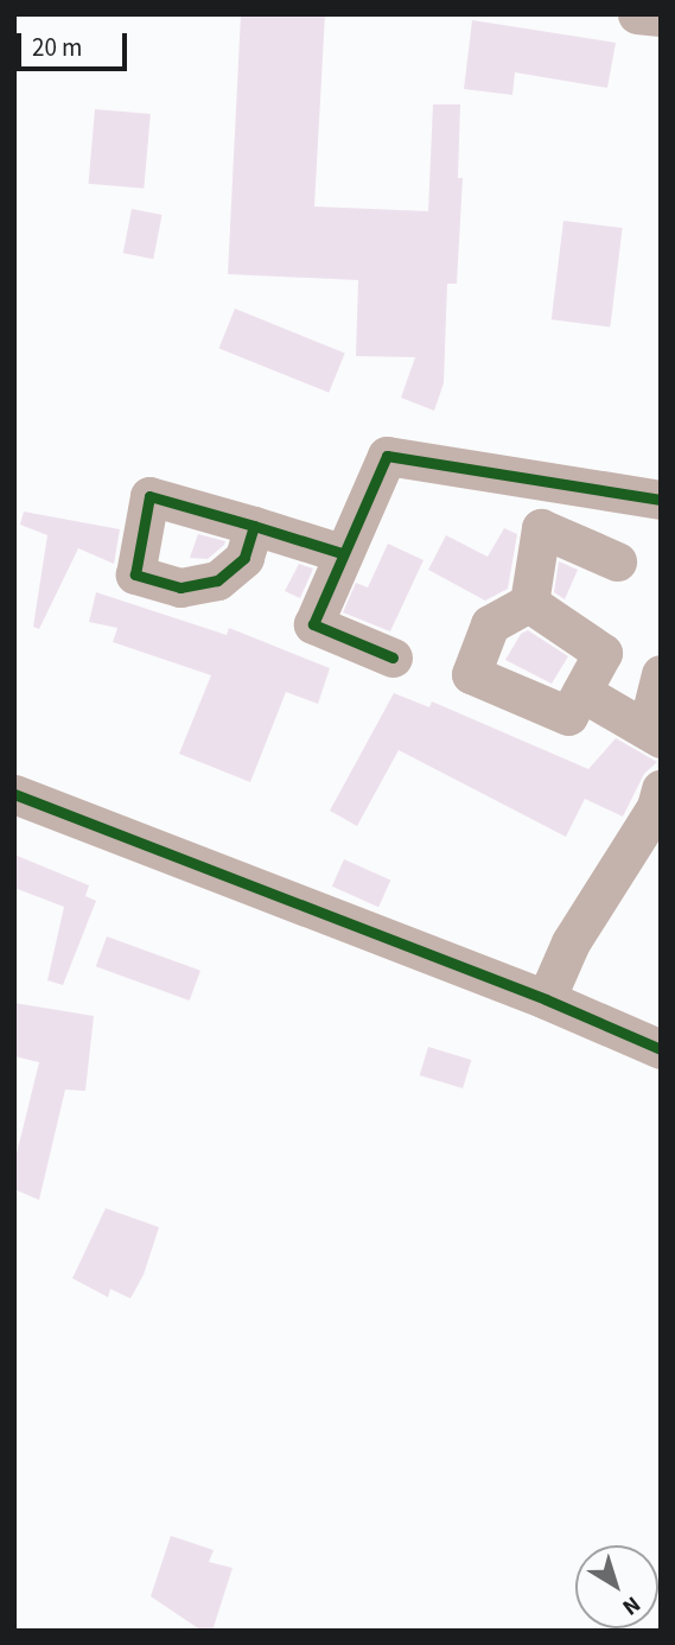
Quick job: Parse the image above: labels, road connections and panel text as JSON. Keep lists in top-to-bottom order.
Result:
{
  "scale_bar": "20 m",
  "north": "bottom right"
}
